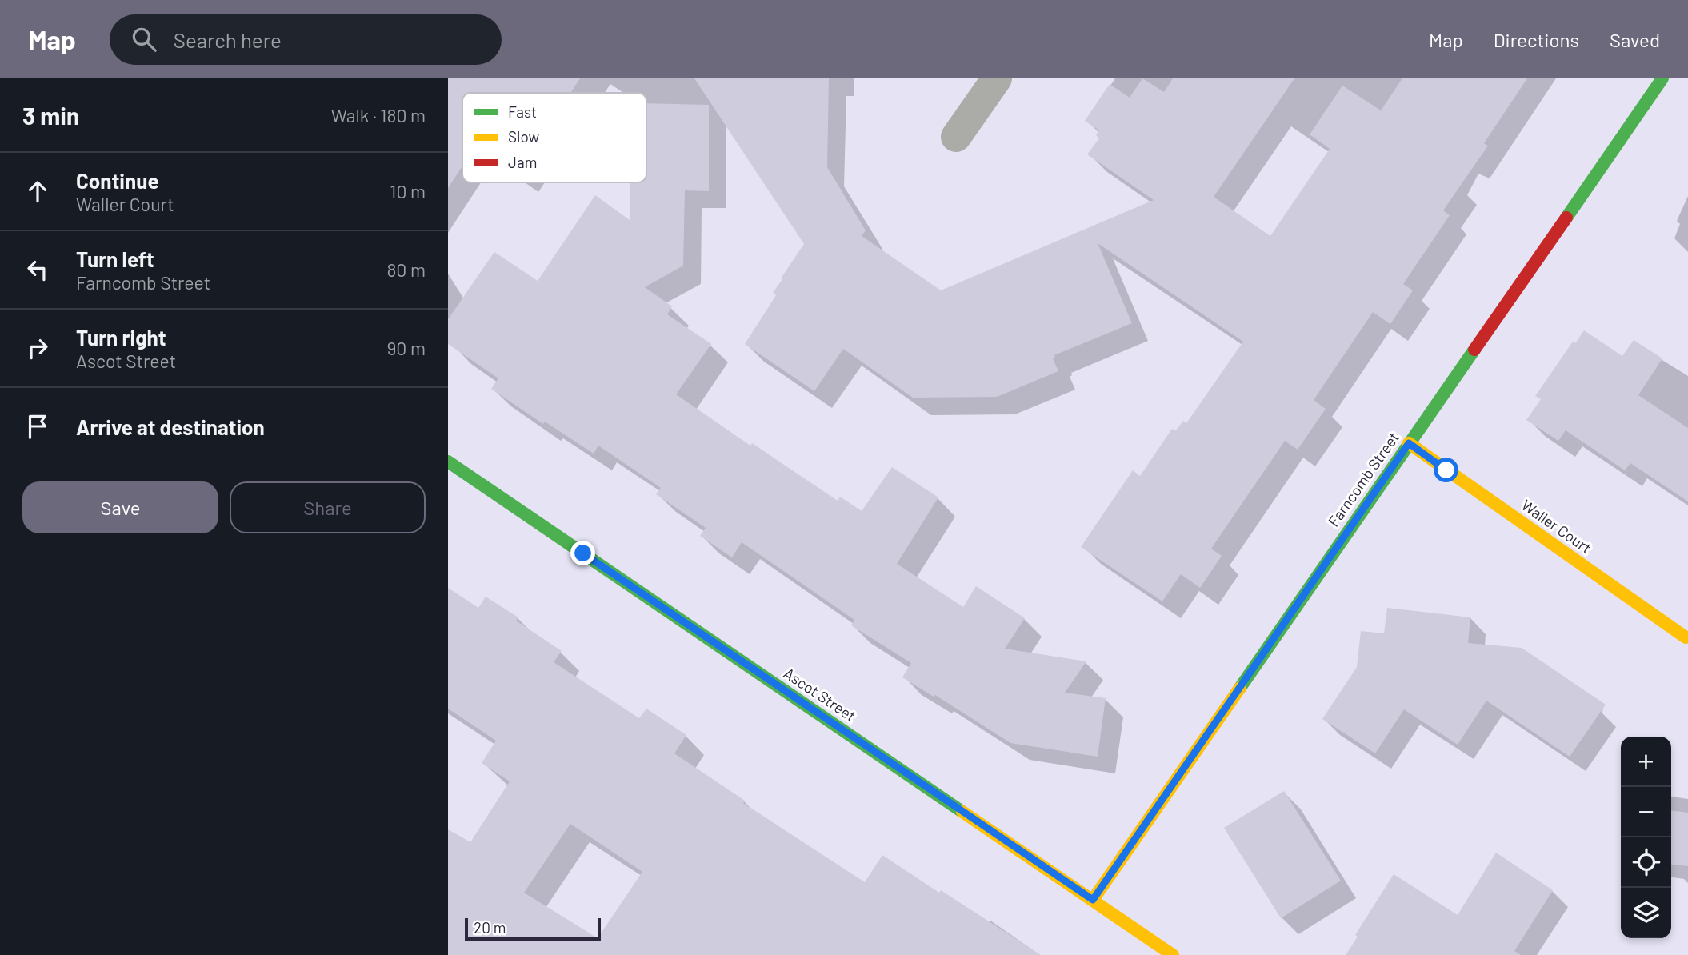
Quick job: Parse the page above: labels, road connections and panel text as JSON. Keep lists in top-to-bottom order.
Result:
{
  "streets": {
    "street": ["Farncomb Street", "Waller Court", "Ascot Street"]
  },
  "crossings": [
    ["Farncomb Street", "Waller Court"],
    ["Farncomb Street", "Ascot Street"]
  ],
  "legend": ["Fast", "Slow", "Jam"],
  "scale_bar": "20 m",
  "page": {
    "header": "Map",
    "search": "Search here",
    "nav": ["Map", "Directions", "Saved"],
    "heading": ["3 min", "Walk · 180 m"],
    "list": [
      ["Continue", "Waller Court", "10 m"],
      ["Turn left", "Farncomb Street", "80 m"],
      ["Turn right", "Ascot Street", "90 m"],
      "Arrive at destination"
    ],
    "buttons": ["Save", "Share"],
    "map_buttons": ["+", "−"],
    "scale": "20 m"
  }
}
